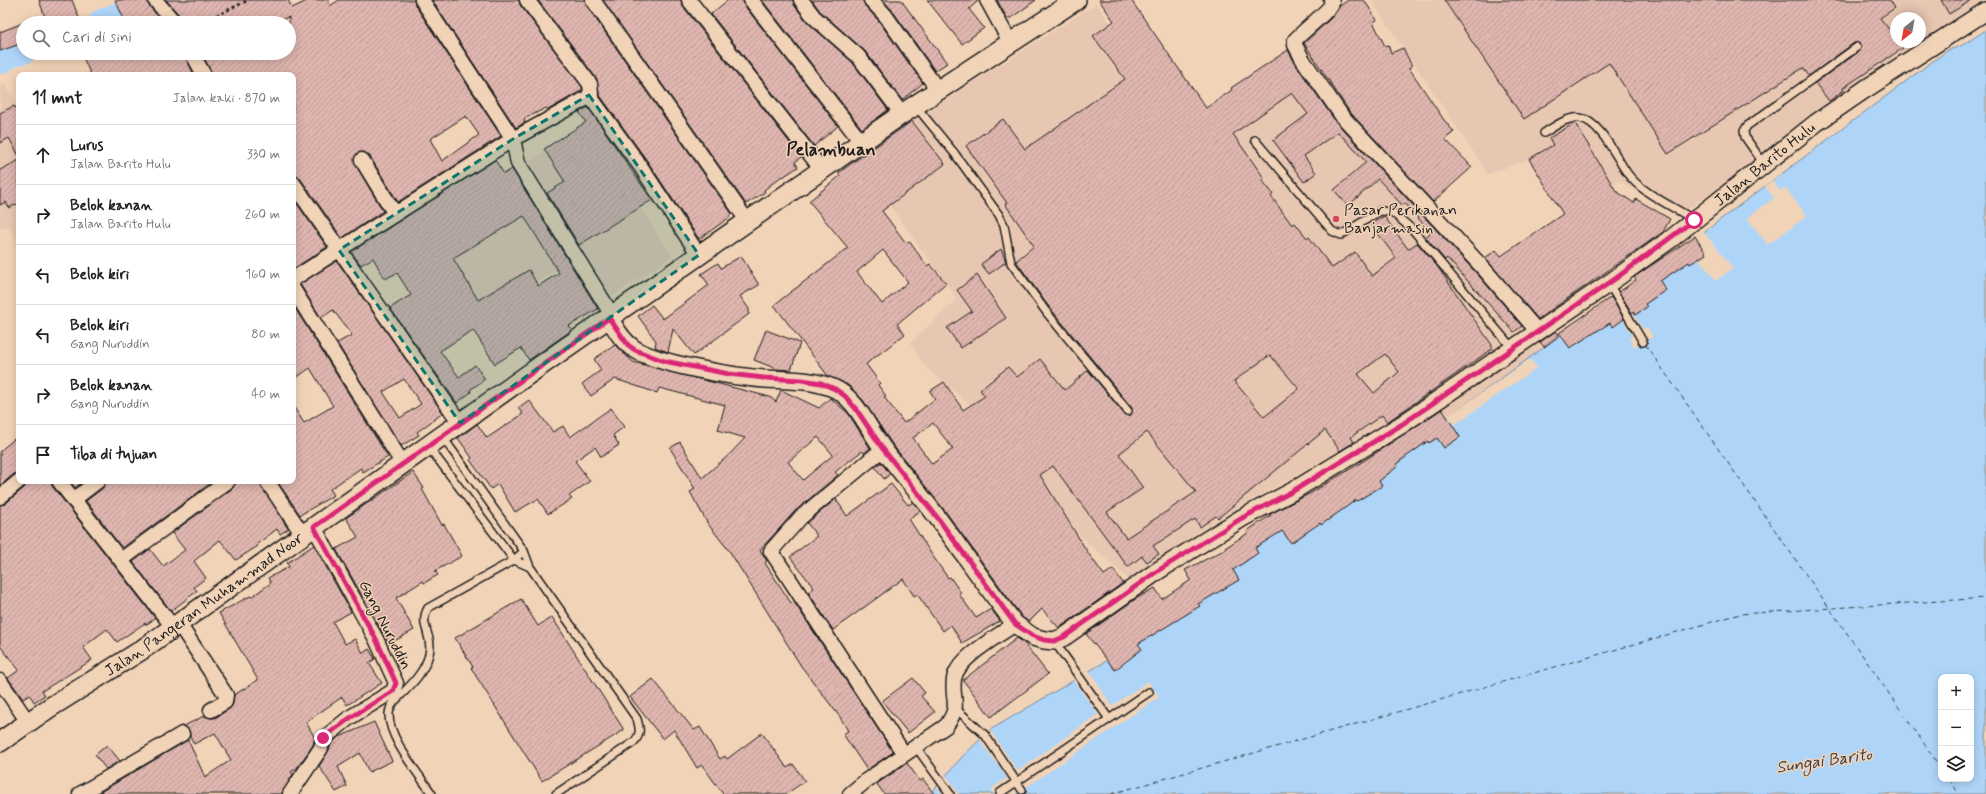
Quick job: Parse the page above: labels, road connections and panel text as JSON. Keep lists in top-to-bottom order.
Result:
{
  "streets": {
    "main road": ["Jalan Pangeran Muhammad Noor"],
    "street": ["Jalan Barito Hulu", "Gang Nuruddin"]
  },
  "crossings": [
    ["Jalan Pangeran Muhammad Noor", "Gang Nuruddin"]
  ],
  "districts": ["Pelambuan"],
  "water": ["Sungai Barito"],
  "places": ["Pasar Perikanan Banjarmasin"],
  "north": "bottom left",
  "page": {
    "search": "Cari di sini",
    "heading": ["11 mnt", "Jalan kaki · 870 m"],
    "list": [
      ["Lurus", "Jalan Barito Hulu", "330 m"],
      ["Belok kanan", "Jalan Barito Hulu", "260 m"],
      ["Belok kiri", "160 m"],
      ["Belok kiri", "Gang Nuruddin", "80 m"],
      ["Belok kanan", "Gang Nuruddin", "40 m"],
      "Tiba di tujuan"
    ],
    "map_buttons": ["+", "−"]
  }
}
